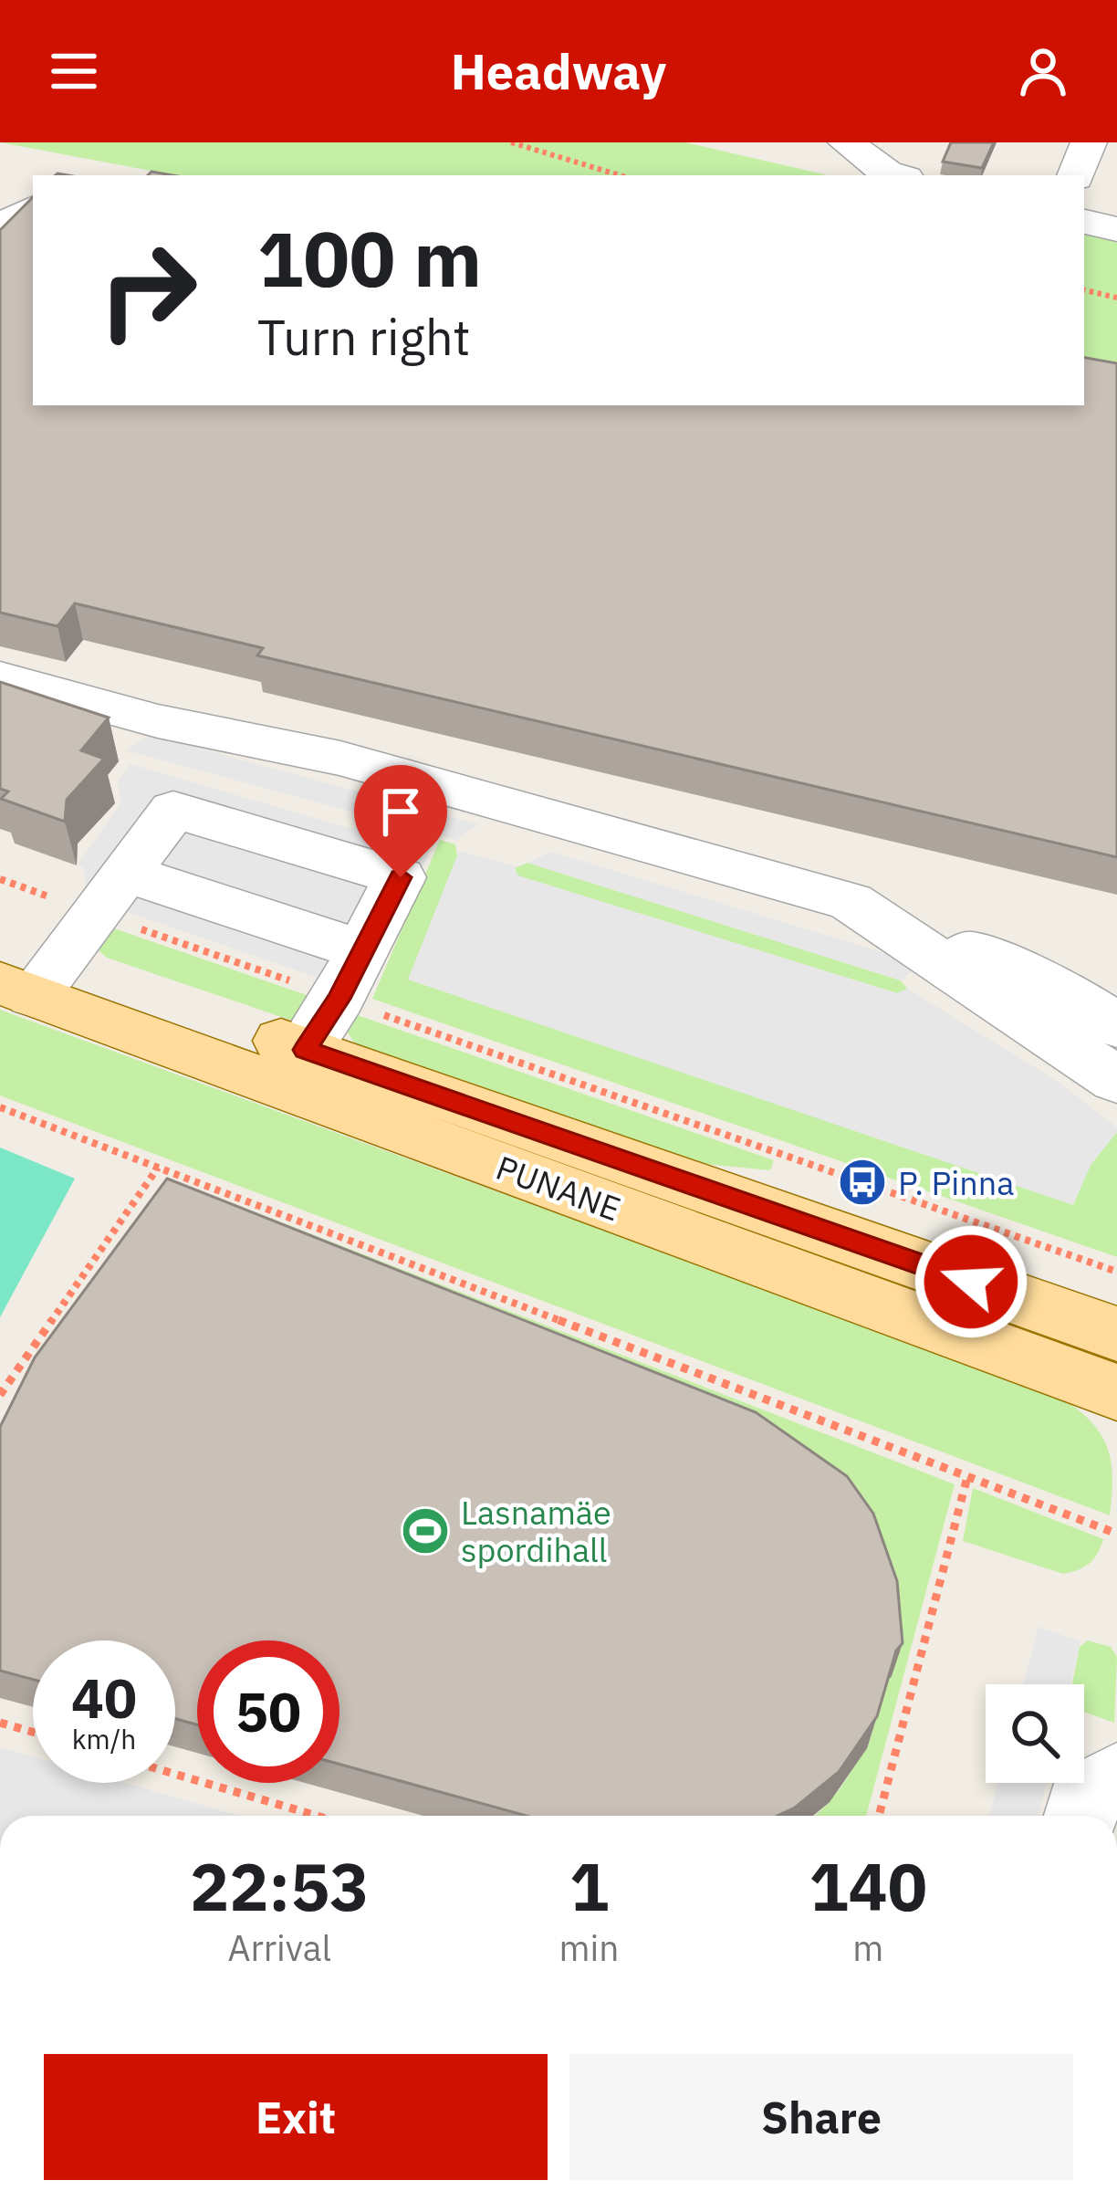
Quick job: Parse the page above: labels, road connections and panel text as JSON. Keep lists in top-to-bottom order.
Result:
{
  "streets": {
    "main road": ["PUNANE"]
  },
  "places": {
    "bus stop": ["P. Pinna"],
    "sports": ["Lasnamäe spordihall"]
  },
  "page": {
    "header": "Headway",
    "turn": ["100 m", "Turn right"],
    "speed": "40 km/h",
    "limit": "50",
    "eta": [
      "22:53",
      "Arrival",
      "1",
      "min",
      "140",
      "m"
    ],
    "buttons": ["Exit", "Share"]
  }
}
